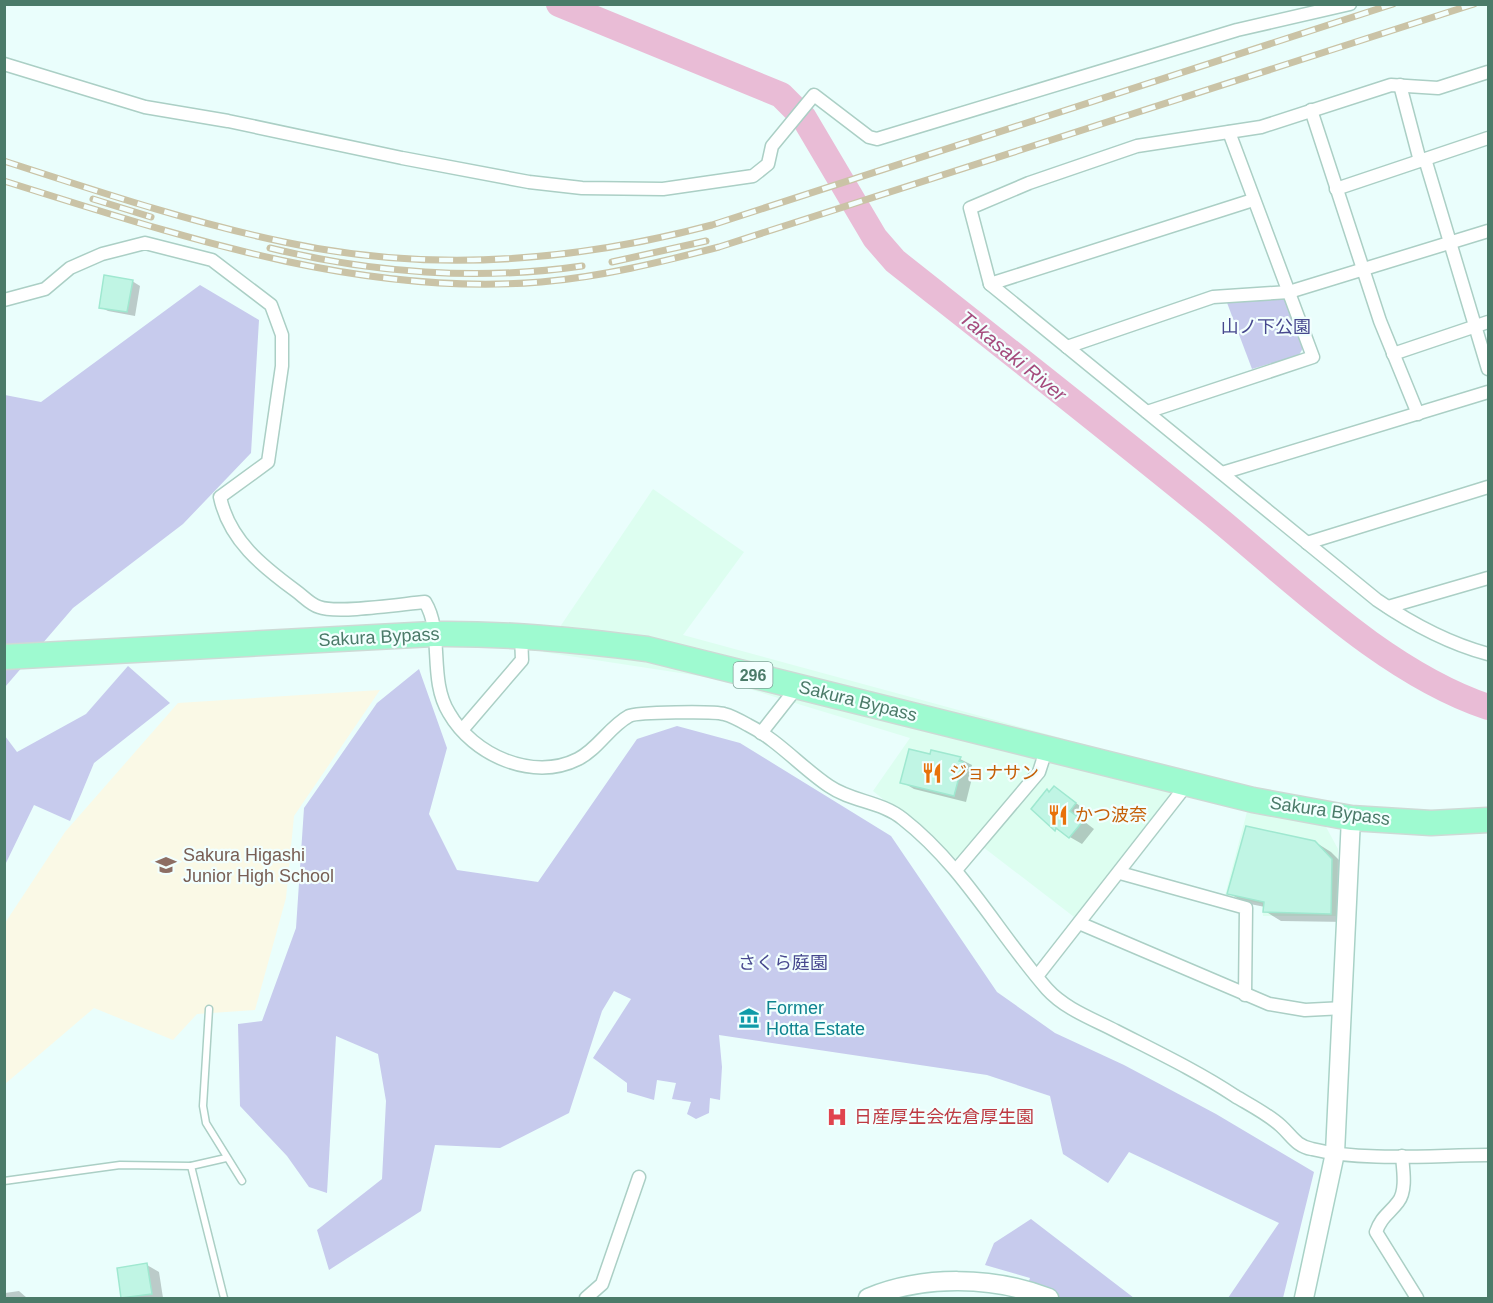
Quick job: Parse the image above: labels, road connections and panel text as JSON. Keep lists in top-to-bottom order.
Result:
{
  "streets": {
    "highway": ["Sakura Bypass", "296"]
  },
  "water": ["Takasaki River"],
  "parks": ["山ノ下公園", "さくら庭園"],
  "places": {
    "restaurant": ["ジョナサン", "かつ波奈"],
    "school or university": ["Sakura Higashi Junior High School"],
    "museum": ["Former Hotta Estate"],
    "hospital": ["日産厚生会佐倉厚生園"]
  }
}
